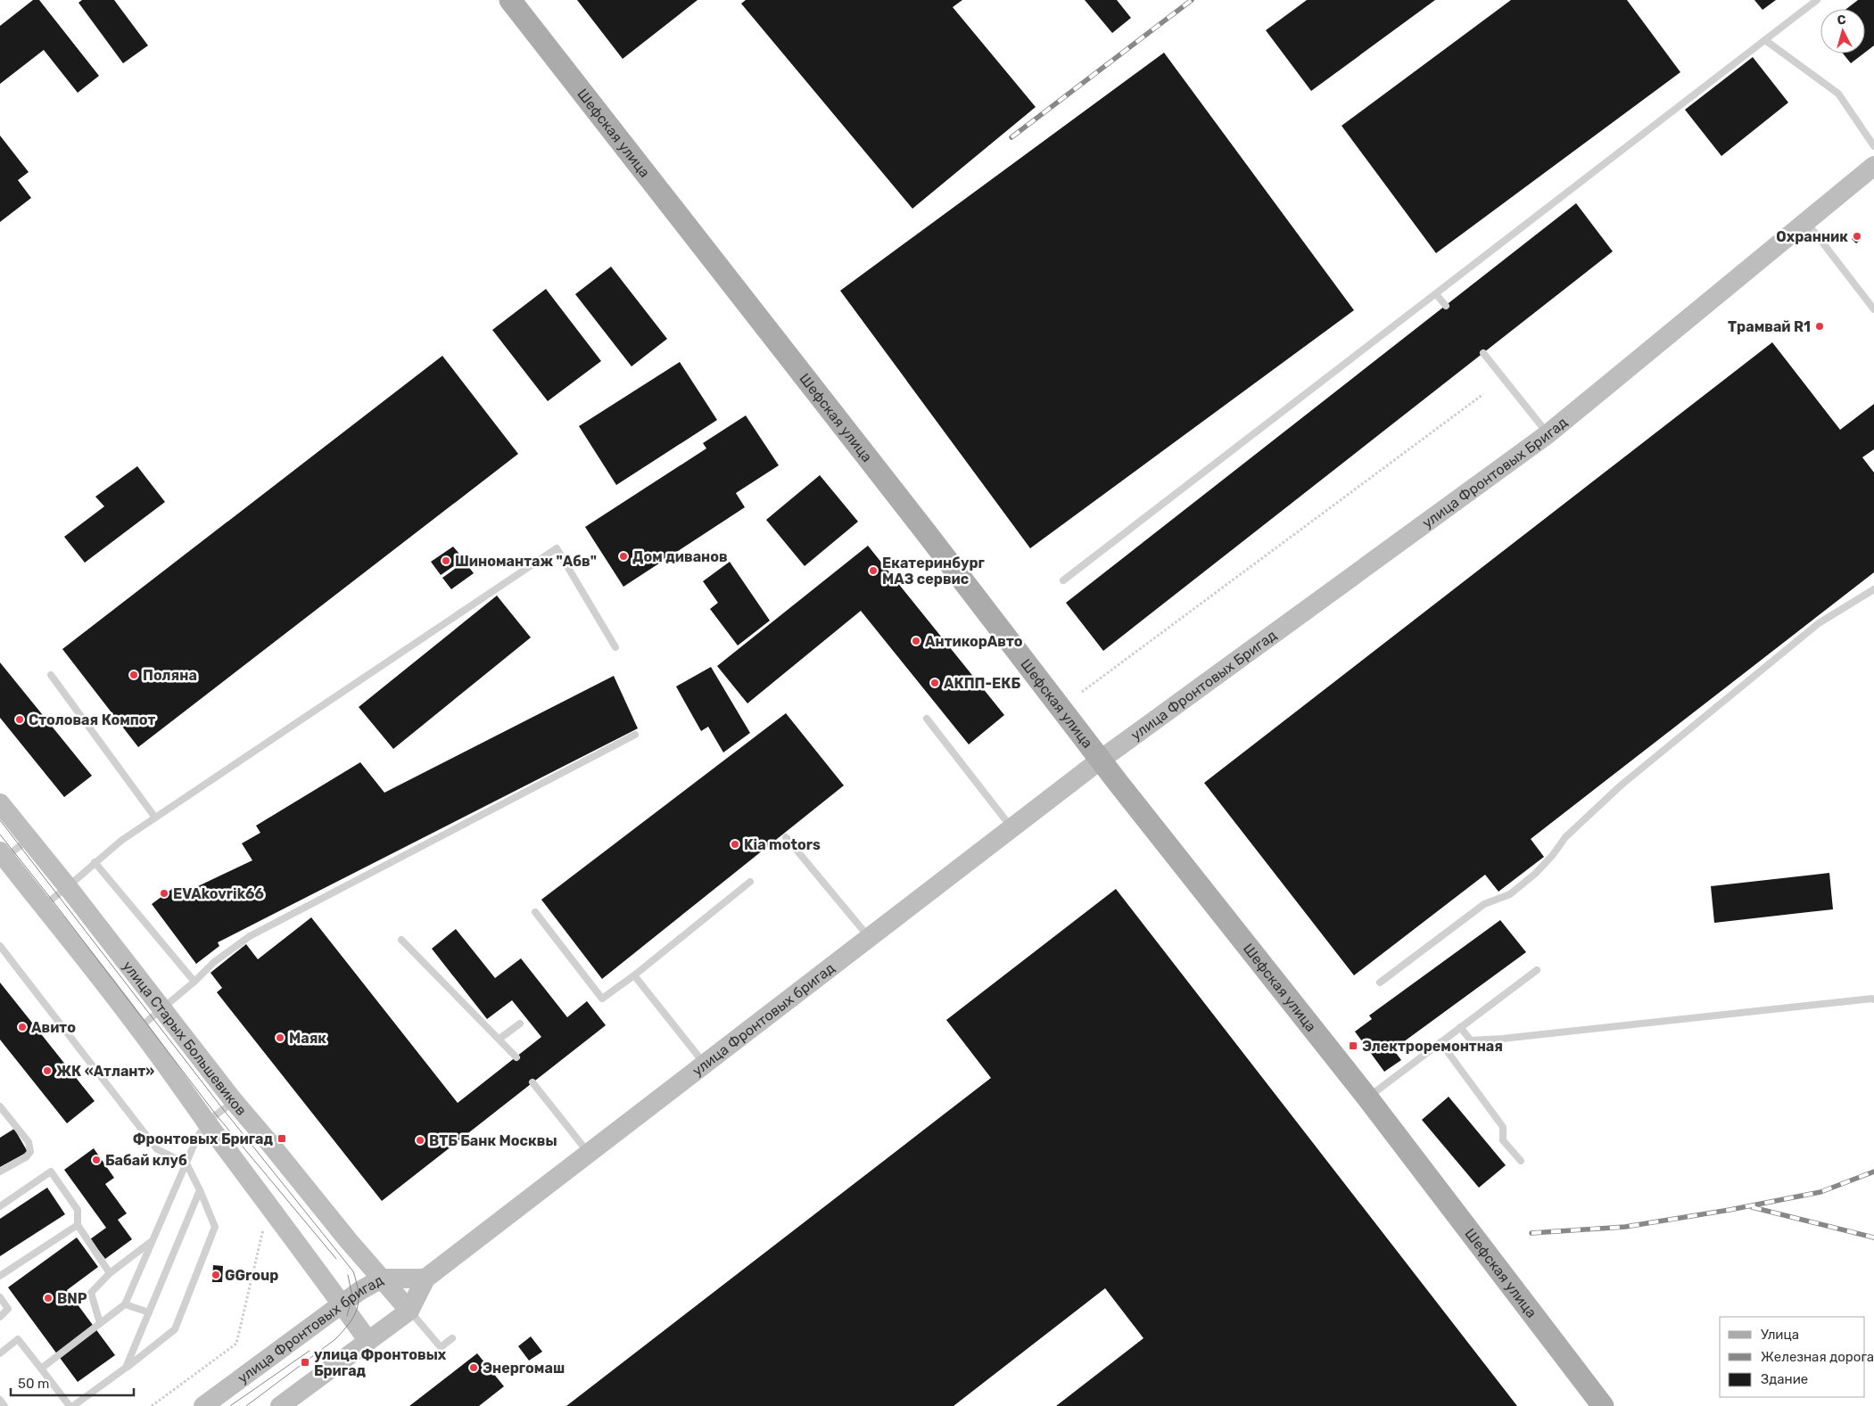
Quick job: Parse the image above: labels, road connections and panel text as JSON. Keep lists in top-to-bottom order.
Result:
{
  "streets": {
    "main road": [
      "Шефская улица",
      "улица Фронтовых Бригад",
      "улица Фронтовых бригад",
      "улица Старых Большевиков"
    ]
  },
  "crossings": [
    ["Шефская улица", "улица Фронтовых Бригад"],
    ["Шефская улица", "улица Фронтовых бригад"],
    ["улица Фронтовых Бригад", "улица Фронтовых бригад"],
    ["улица Фронтовых бригад", "улица Старых Большевиков"]
  ],
  "places": {
    "other": [
      "Охранник",
      "Трамвай R1",
      "Дом диванов",
      "Шиномантаж \"Абв\"",
      "Екатеринбург МАЗ сервис",
      "АнтикорАвто",
      "Поляна",
      "АКПП-ЕКБ",
      "Столовая Компот",
      "Kia motors",
      "EVAkovrik66",
      "Авито",
      "Маяк",
      "ЖК «Атлант»",
      "ВТБ Банк Москвы",
      "Бабай клуб",
      "GGroup",
      "BNP",
      "Энергомаш"
    ],
    "transit": ["Электроремонтная", "Фронтовых Бригад", "улица Фронтовых Бригад"]
  },
  "legend": ["Улица", "Железная дорога", "Здание"],
  "scale_bar": "50 m",
  "north": "top"
}
